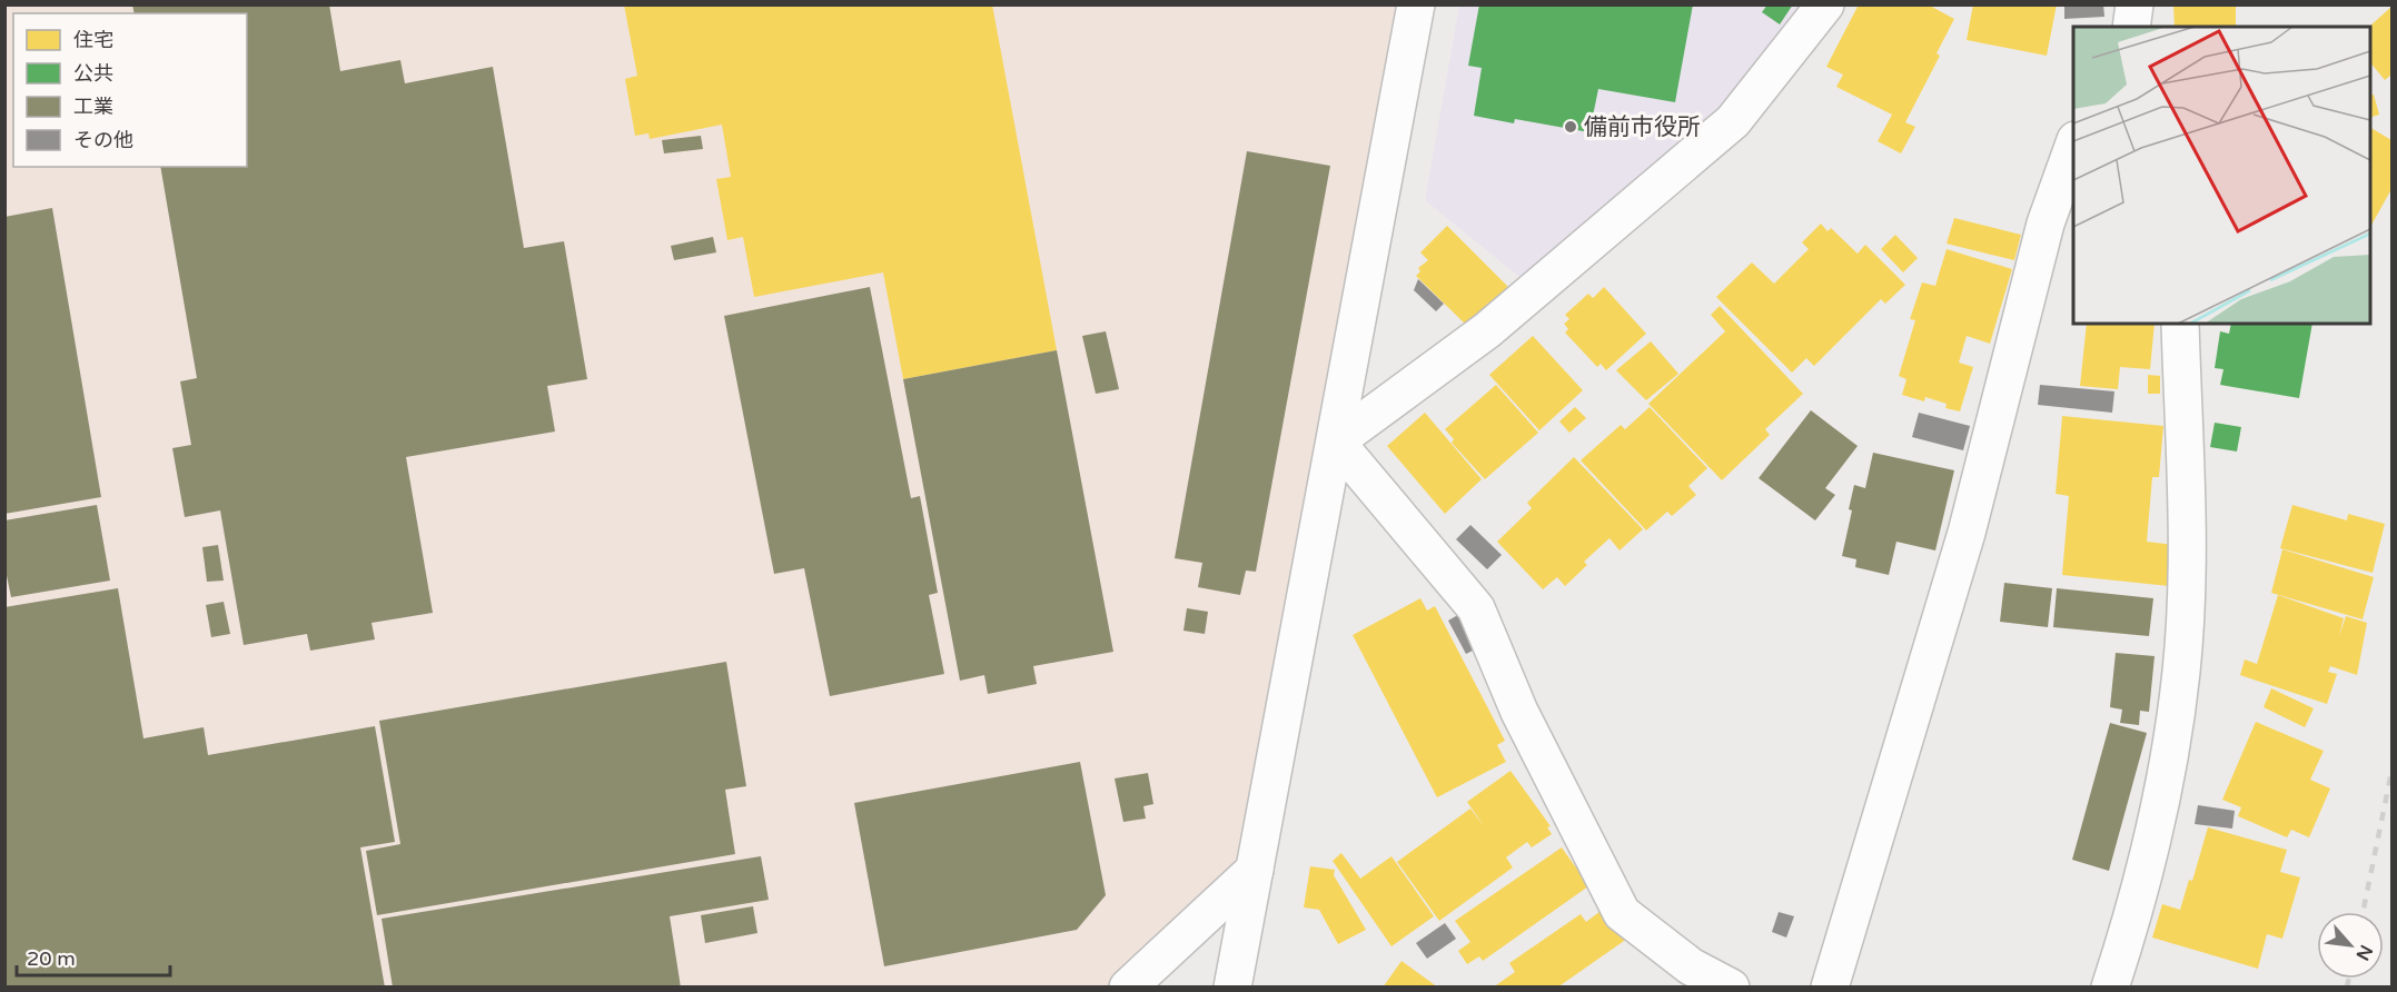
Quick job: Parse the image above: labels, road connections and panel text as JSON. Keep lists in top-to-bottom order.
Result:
{
  "places": ["備前市役所"],
  "legend": [
    "住宅",
    "公共",
    "工業",
    "その他"
  ],
  "scale_bar": "20 m",
  "north": "bottom right"
}
